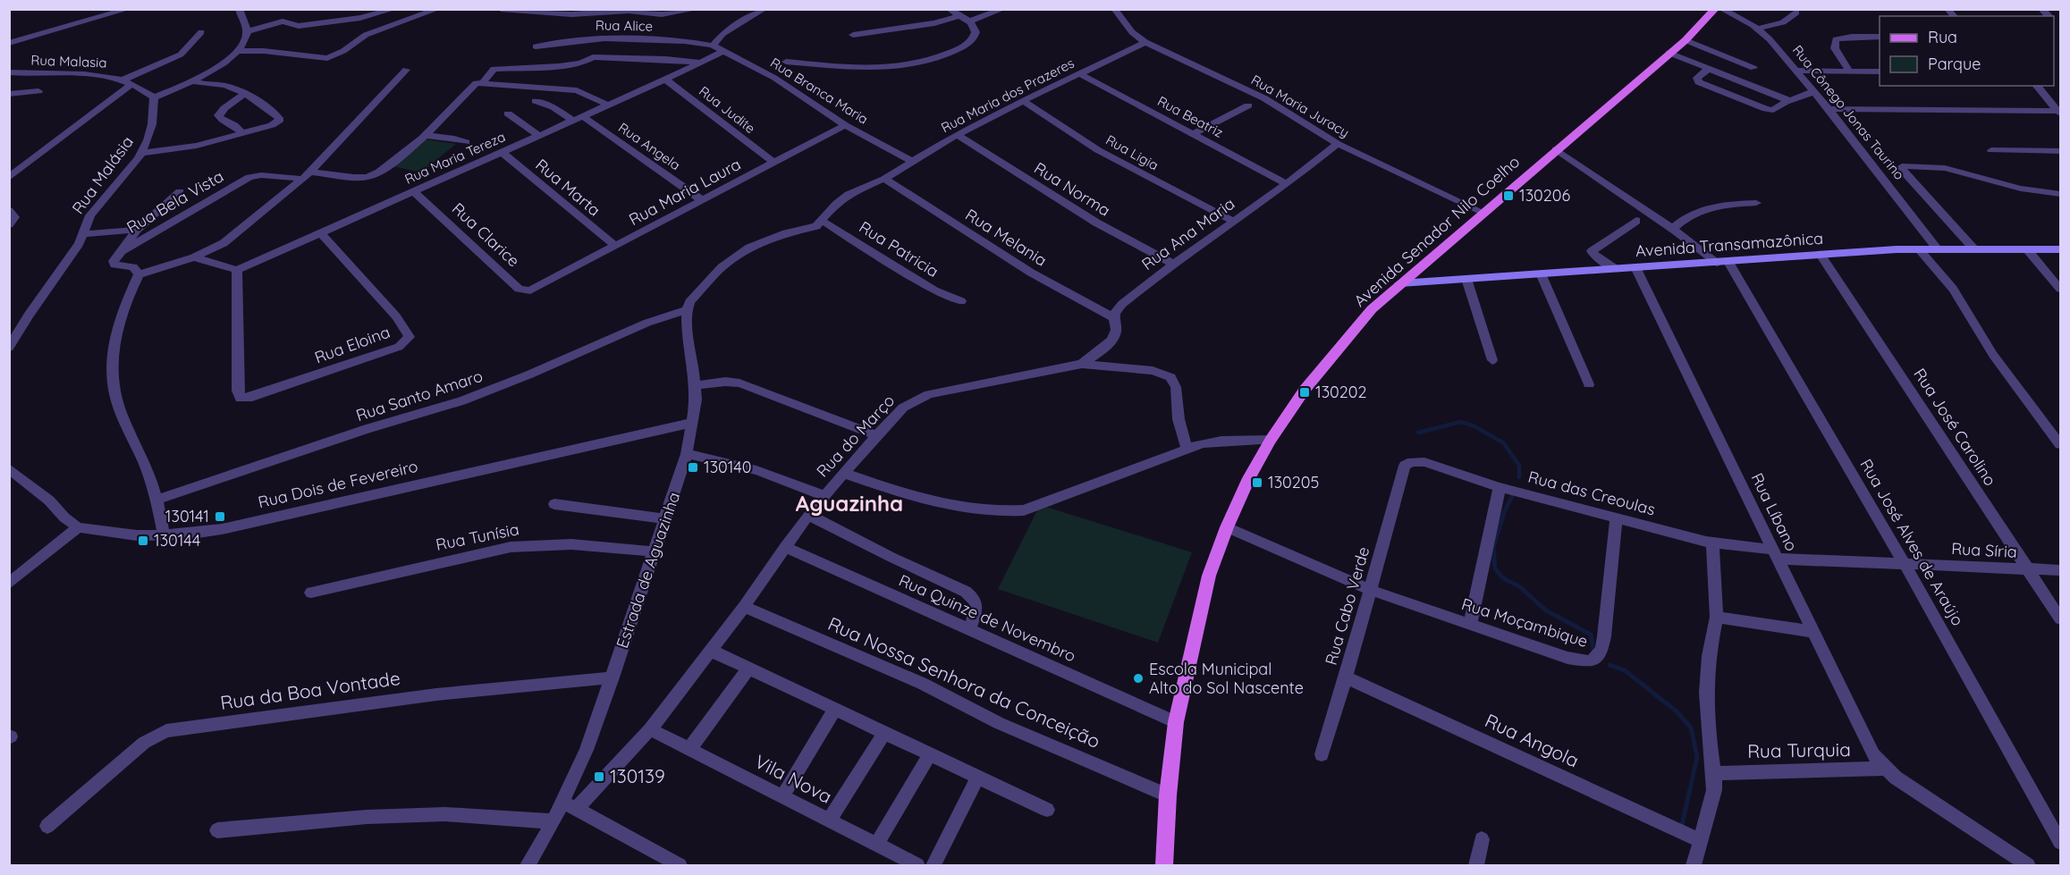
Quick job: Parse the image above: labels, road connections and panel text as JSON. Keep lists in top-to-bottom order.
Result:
{
  "streets": {
    "main road": ["Avenida Senador Nilo Coelho"],
    "street": [
      "Rua Alice",
      "Rua Malasia",
      "Rua Branca Maria",
      "Rua Maria dos Prazeres",
      "Rua Maria Juracy",
      "Rua Judite",
      "Rua Cônego Jonas Taurino",
      "Rua Beatriz",
      "Rua Angela",
      "Rua Ligia",
      "Rua Maria Tereza",
      "Rua Malásia",
      "Rua Marta",
      "Rua Norma",
      "Rua Maria Laura",
      "Rua Bela Vista",
      "Rua Ana Maria",
      "Rua Clarice",
      "Rua Melania",
      "Avenida Transamazônica",
      "Rua Patricia",
      "Rua Eloina",
      "Rua Santo Amaro",
      "Rua José Carolino",
      "Rua do Março",
      "Rua Dois de Fevereiro",
      "Rua das Creoulas",
      "Rua Líbano",
      "Rua Tunísia",
      "Rua José Alves de Araújo",
      "Rua Síria",
      "Estrada de Aguazinha",
      "Rua Cabo Verde",
      "Rua Quinze de Novembro",
      "Rua Moçambique",
      "Rua Nossa Senhora da Conceição",
      "Rua da Boa Vontade",
      "Rua Angola",
      "Rua Turquia",
      "Vila Nova"
    ]
  },
  "crossings": [
    ["Rua Alice", "Rua Branca Maria"],
    ["Rua Malasia", "Rua Malásia"],
    ["Rua Branca Maria", "Rua Maria dos Prazeres"],
    ["Rua Branca Maria", "Rua Maria Tereza"],
    ["Rua Branca Maria", "Rua Maria Laura"],
    ["Rua Maria dos Prazeres", "Rua Maria Juracy"],
    ["Rua Maria dos Prazeres", "Rua Beatriz"],
    ["Rua Maria dos Prazeres", "Rua Ligia"],
    ["Rua Maria dos Prazeres", "Rua Norma"],
    ["Rua Maria dos Prazeres", "Rua Melania"],
    ["Rua Maria Juracy", "Avenida Senador Nilo Coelho"],
    ["Rua Maria Juracy", "Rua Ana Maria"],
    ["Rua Judite", "Rua Maria Tereza"],
    ["Rua Judite", "Rua Maria Laura"],
    ["Rua Cônego Jonas Taurino", "Avenida Transamazônica"],
    ["Rua Beatriz", "Rua Ana Maria"],
    ["Rua Angela", "Rua Maria Tereza"],
    ["Rua Angela", "Rua Maria Laura"],
    ["Rua Ligia", "Rua Ana Maria"],
    ["Rua Maria Tereza", "Rua Marta"],
    ["Rua Maria Tereza", "Rua Clarice"],
    ["Rua Maria Tereza", "Rua Eloina"],
    ["Rua Marta", "Rua Maria Laura"],
    ["Rua Norma", "Rua Ana Maria"],
    ["Rua Maria Laura", "Rua Clarice"],
    ["Avenida Senador Nilo Coelho", "Avenida Transamazônica"],
    ["Avenida Senador Nilo Coelho", "Rua José Alves de Araújo"],
    ["Avenida Senador Nilo Coelho", "Rua Quinze de Novembro"],
    ["Avenida Senador Nilo Coelho", "Rua Moçambique"],
    ["Avenida Senador Nilo Coelho", "Rua Nossa Senhora da Conceição"],
    ["Rua Ana Maria", "Rua Melania"],
    ["Rua Ana Maria", "Rua do Março"],
    ["Avenida Transamazônica", "Rua José Carolino"],
    ["Avenida Transamazônica", "Rua Líbano"],
    ["Avenida Transamazônica", "Rua José Alves de Araújo"],
    ["Rua Santo Amaro", "Estrada de Aguazinha"],
    ["Rua José Carolino", "Rua Síria"],
    ["Rua do Março", "Estrada de Aguazinha"],
    ["Rua do Março", "Rua Quinze de Novembro"],
    ["Rua do Março", "Rua Nossa Senhora da Conceição"],
    ["Rua do Março", "Vila Nova"],
    ["Rua Dois de Fevereiro", "Estrada de Aguazinha"],
    ["Rua das Creoulas", "Rua Líbano"],
    ["Rua das Creoulas", "Rua Síria"],
    ["Rua das Creoulas", "Rua Cabo Verde"],
    ["Rua das Creoulas", "Rua Moçambique"],
    ["Rua Líbano", "Rua Síria"],
    ["Rua Líbano", "Rua Turquia"],
    ["Rua Tunísia", "Estrada de Aguazinha"],
    ["Rua José Alves de Araújo", "Rua Síria"],
    ["Estrada de Aguazinha", "Rua da Boa Vontade"],
    ["Rua Cabo Verde", "Rua Moçambique"],
    ["Rua Cabo Verde", "Rua Angola"]
  ],
  "districts": ["Aguazinha"],
  "places": {
    "transit": [
      "130206",
      "130202",
      "130140",
      "130205",
      "130141",
      "130144",
      "130139"
    ],
    "other": ["Escola Municipal Alto do Sol Nascente"]
  },
  "legend": ["Rua", "Parque"]
}
